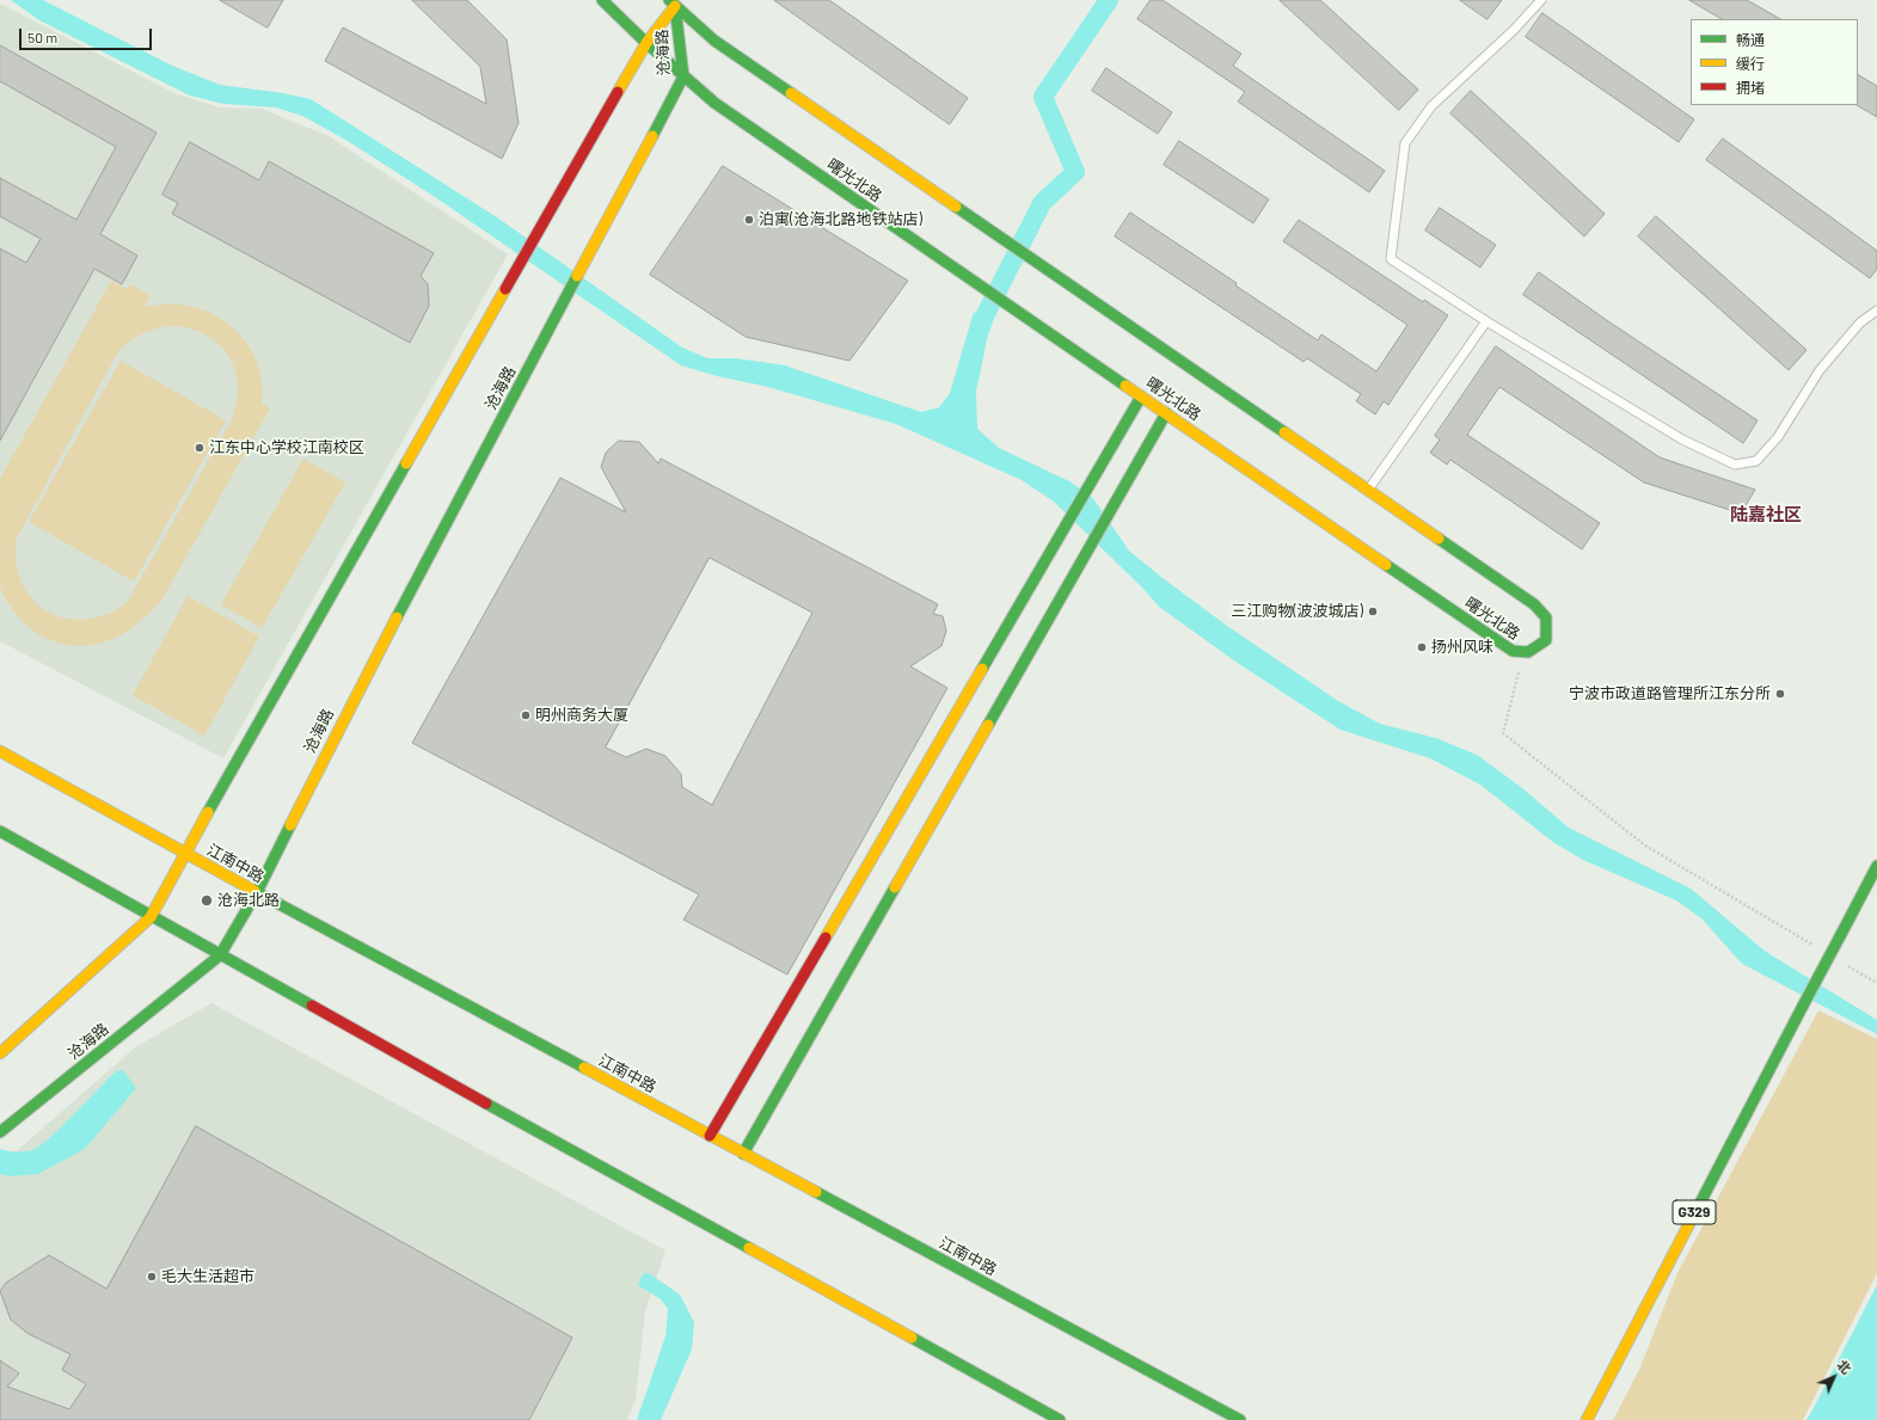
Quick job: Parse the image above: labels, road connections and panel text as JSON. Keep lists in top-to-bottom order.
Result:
{
  "streets": {
    "main road": [
      "沧海路",
      "曙光北路",
      "江南中路",
      "G329"
    ]
  },
  "crossings": [
    ["沧海路", "曙光北路"],
    ["沧海路", "江南中路"]
  ],
  "districts": ["陆嘉社区"],
  "places": [
    "泊寓(沧海北路地铁站店)",
    "江东中心学校江南校区",
    "三江购物(波波城店)",
    "扬州风味",
    "宁波市政道路管理所江东分所",
    "明州商务大厦",
    "沧海北路",
    "毛大生活超市"
  ],
  "legend": ["畅通", "缓行", "拥堵"],
  "scale_bar": "50 m",
  "north": "top right"
}
